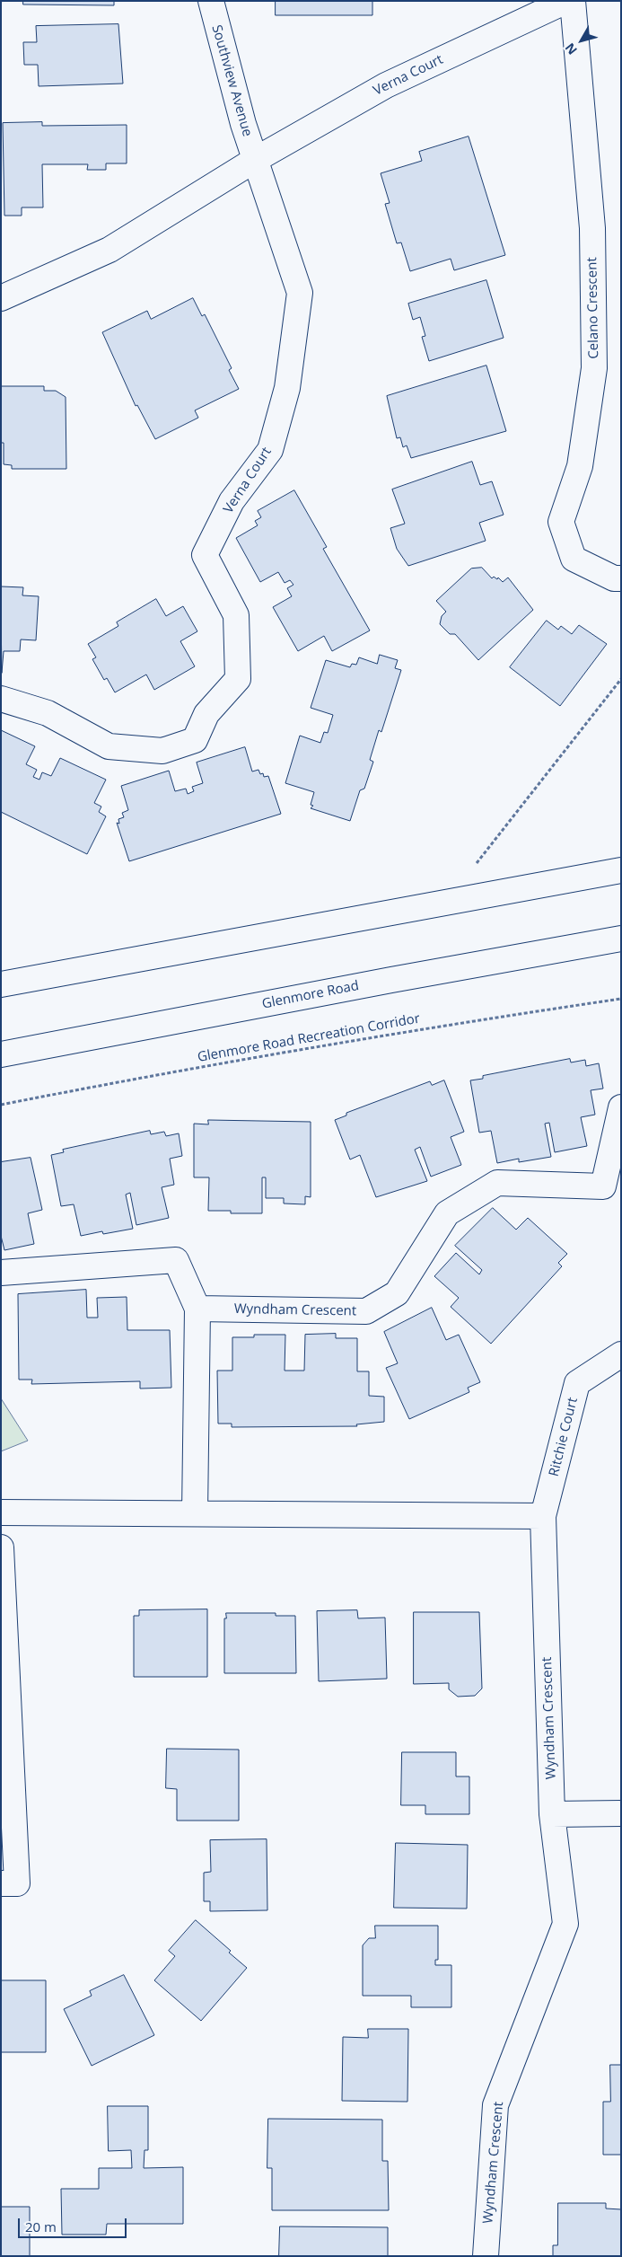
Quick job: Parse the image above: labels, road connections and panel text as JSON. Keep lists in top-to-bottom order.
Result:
{
  "streets": {
    "street": [
      "Verna Court",
      "Southview Avenue",
      "Celano Crescent",
      "Glenmore Road",
      "Wyndham Crescent",
      "Ritchie Court"
    ],
    "path": ["Glenmore Road Recreation Corridor"]
  },
  "crossings": [
    ["Verna Court", "Southview Avenue"],
    ["Wyndham Crescent", "Ritchie Court"]
  ],
  "scale_bar": "20 m",
  "north": "bottom left"
}
